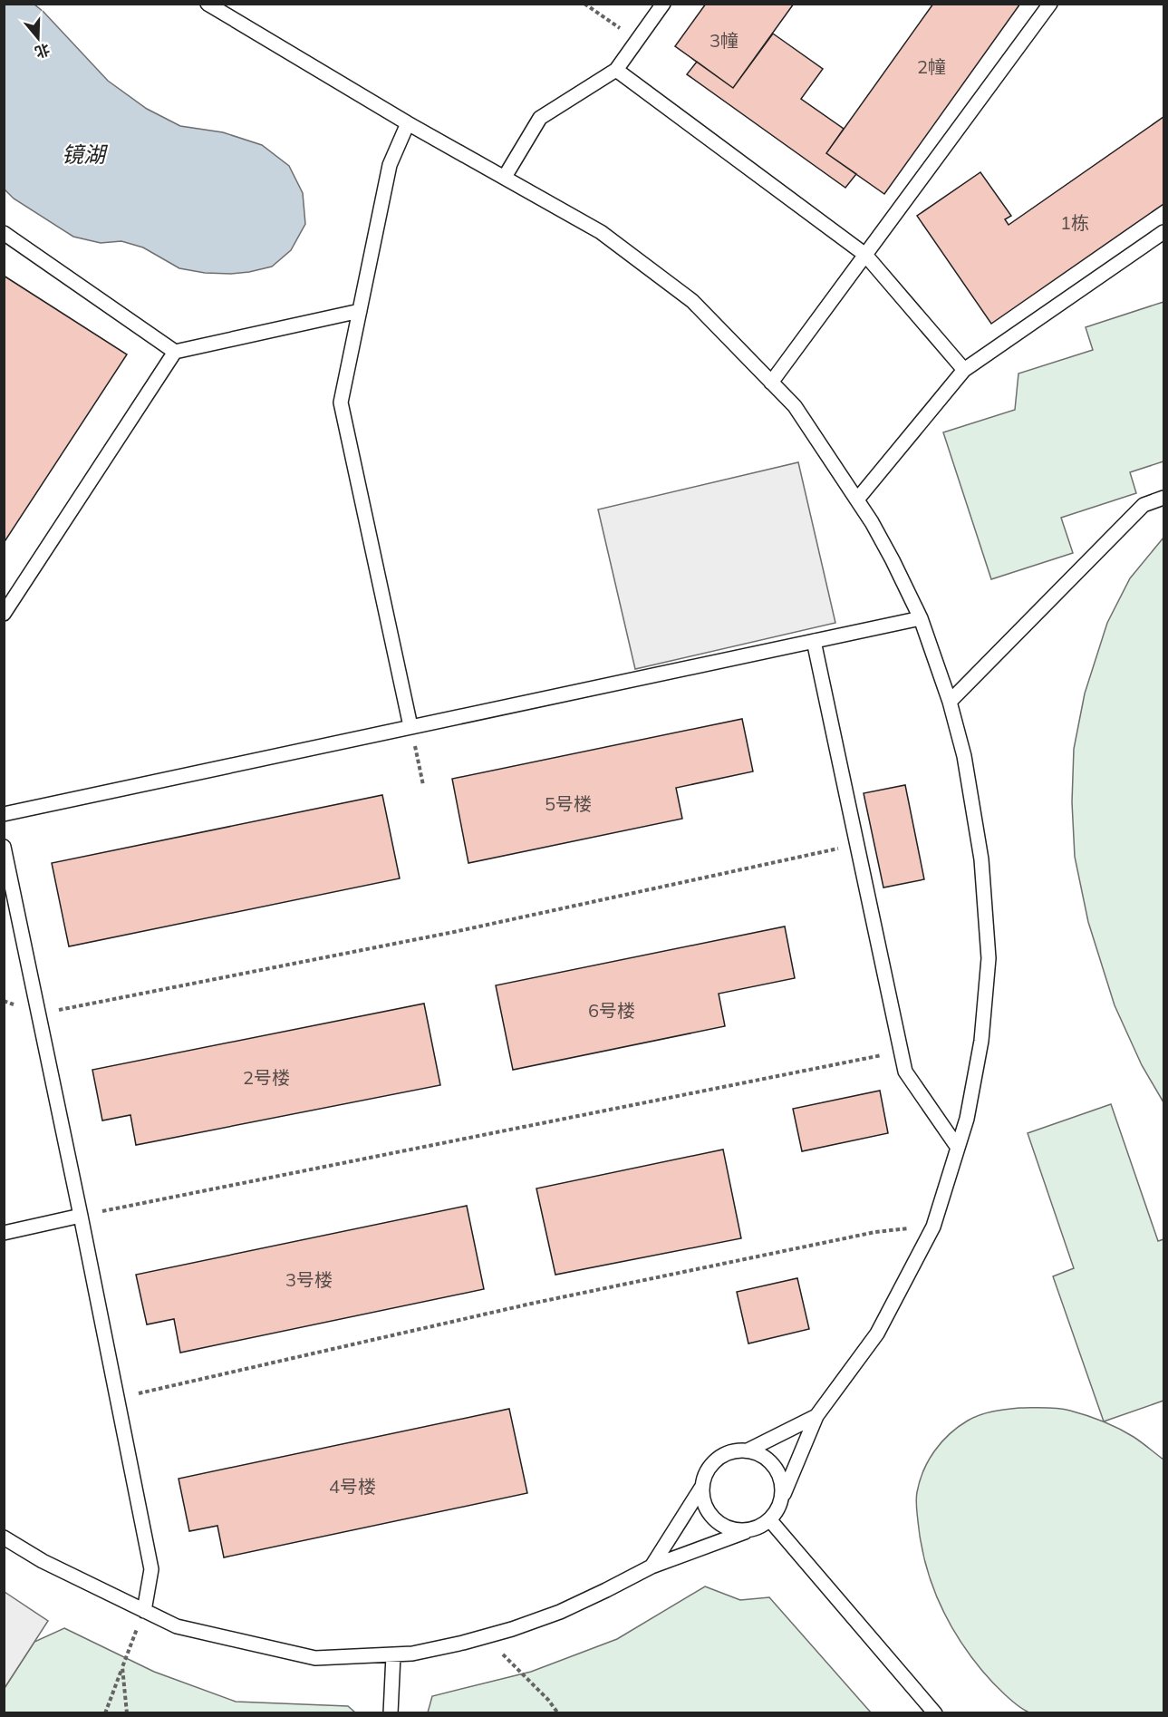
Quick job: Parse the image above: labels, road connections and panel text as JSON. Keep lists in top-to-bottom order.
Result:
{
  "water": ["镜湖"],
  "house_numbers": [
    "3幢",
    "2幢",
    "1栋",
    "5号楼",
    "6号楼",
    "2号楼",
    "3号楼",
    "4号楼"
  ],
  "north": "bottom"
}
